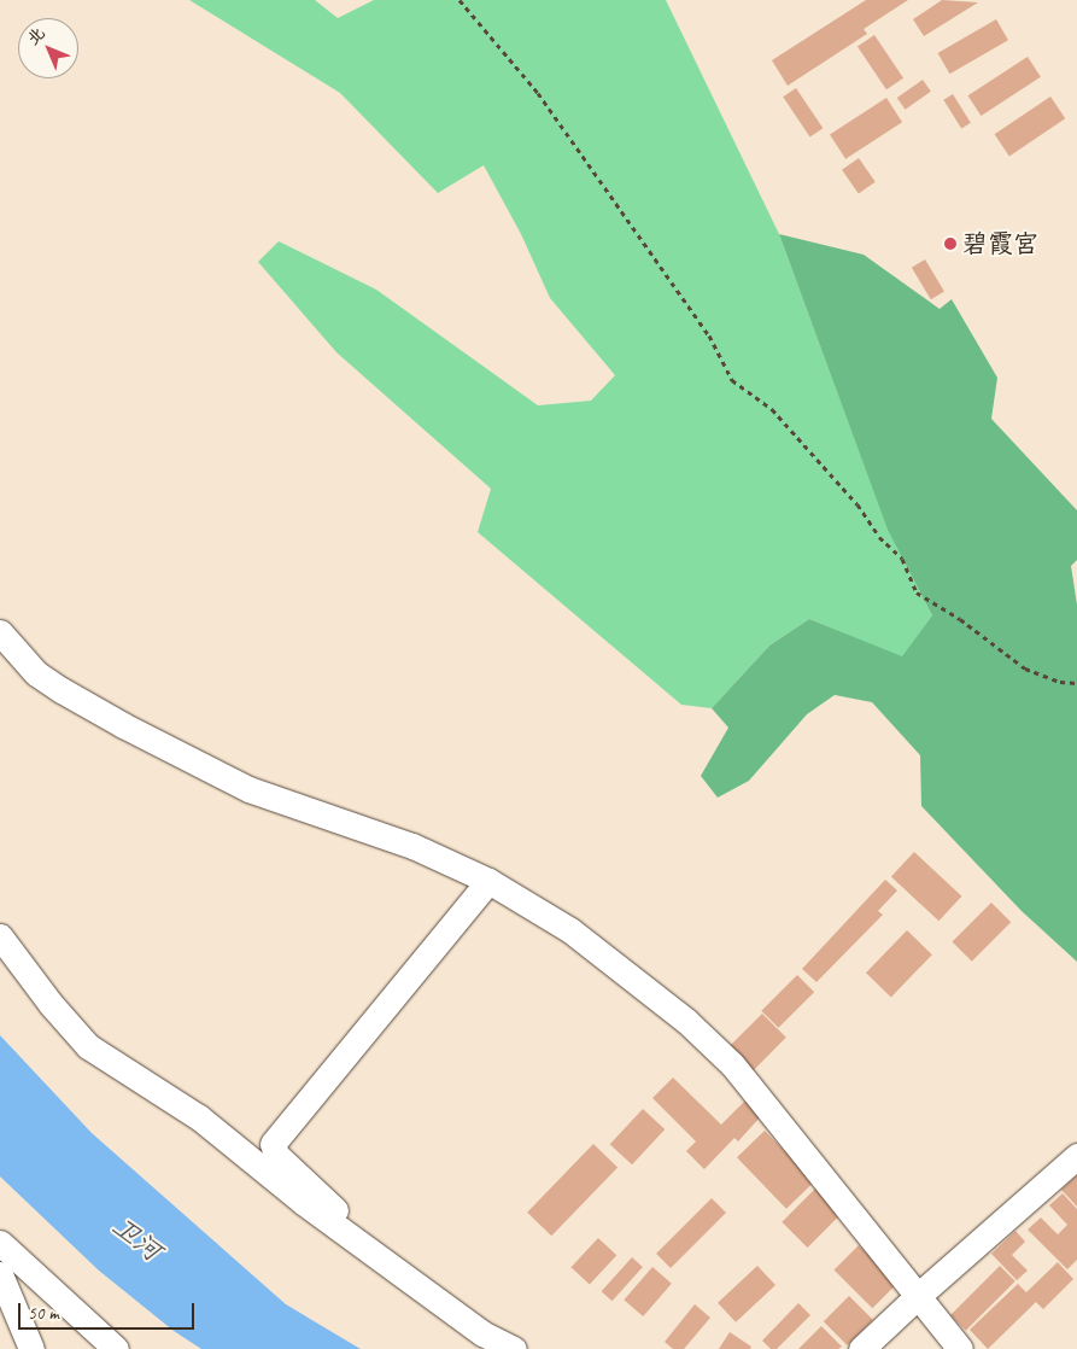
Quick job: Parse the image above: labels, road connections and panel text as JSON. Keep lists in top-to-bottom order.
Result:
{
  "water": ["卫河"],
  "places": ["碧霞宫"],
  "scale_bar": "50 m",
  "north": "top left"
}
